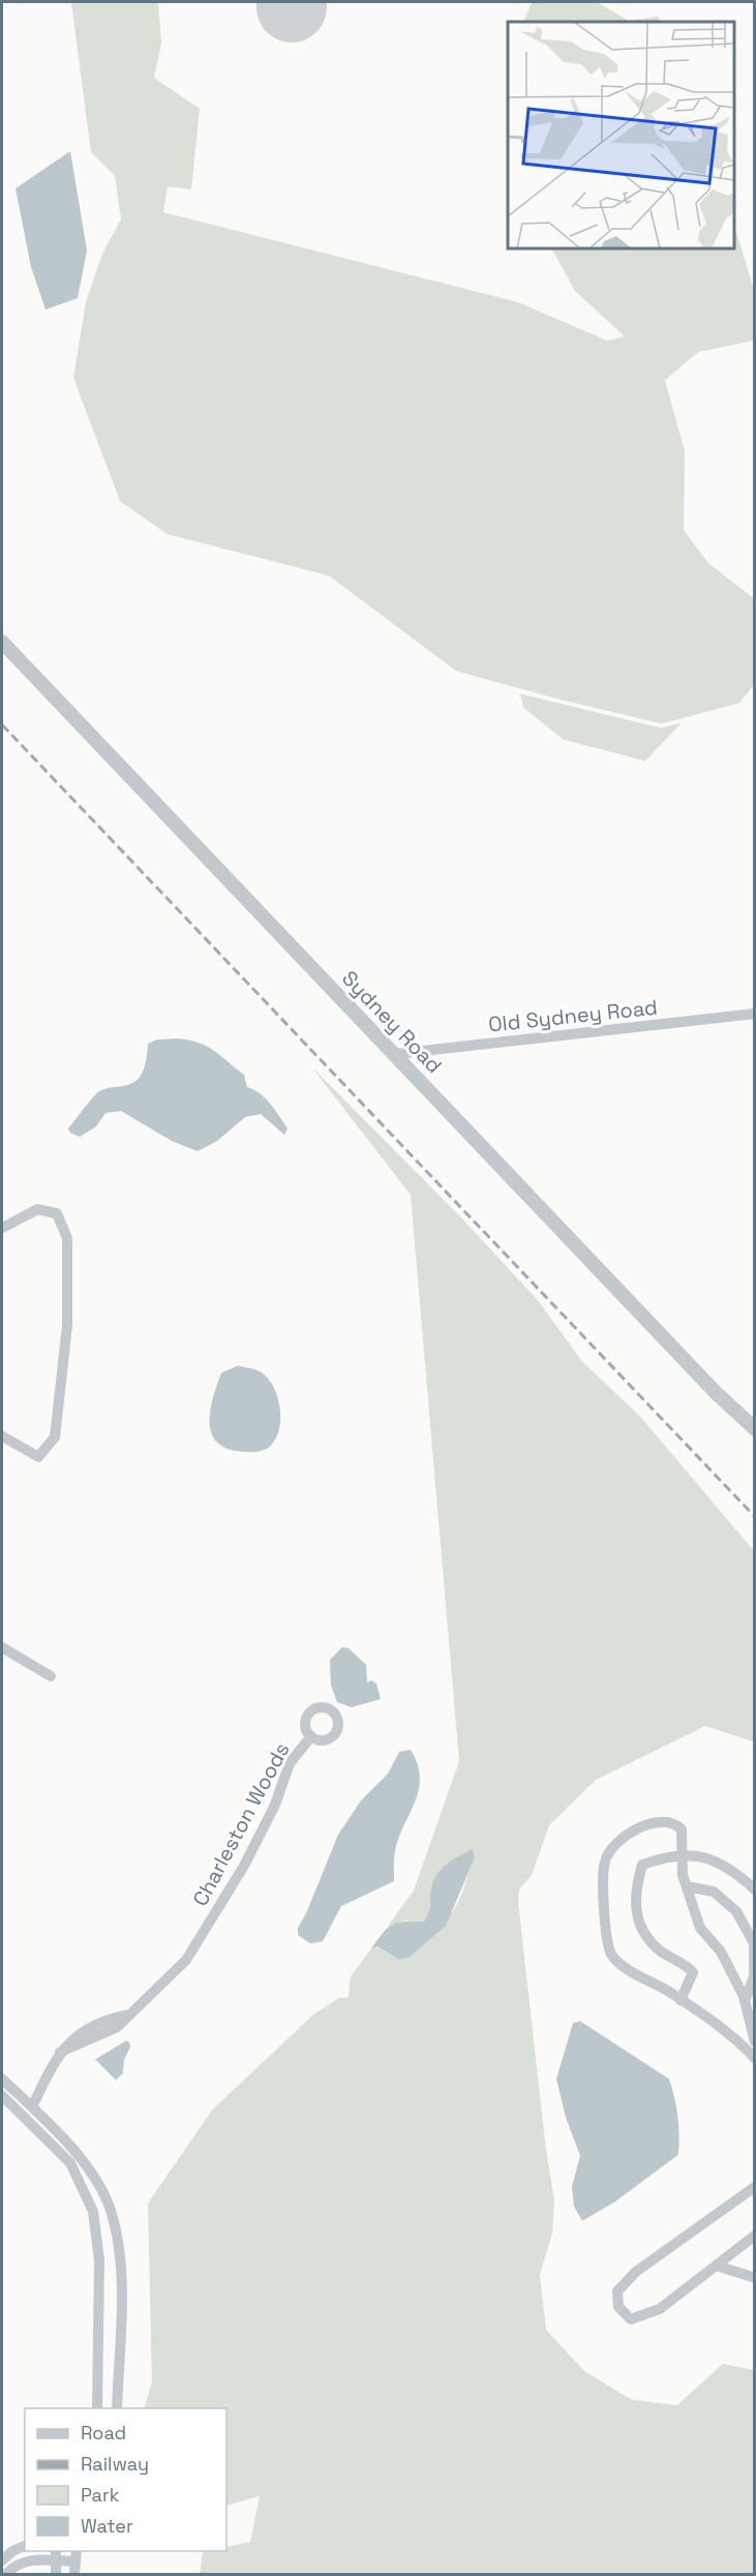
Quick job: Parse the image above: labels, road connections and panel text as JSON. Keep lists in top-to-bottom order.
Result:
{
  "streets": {
    "street": ["Old Sydney Road", "Sydney Road", "Charleston Woods"]
  },
  "crossings": [
    ["Old Sydney Road", "Sydney Road"]
  ],
  "legend": [
    "Road",
    "Railway",
    "Park",
    "Water"
  ]
}
